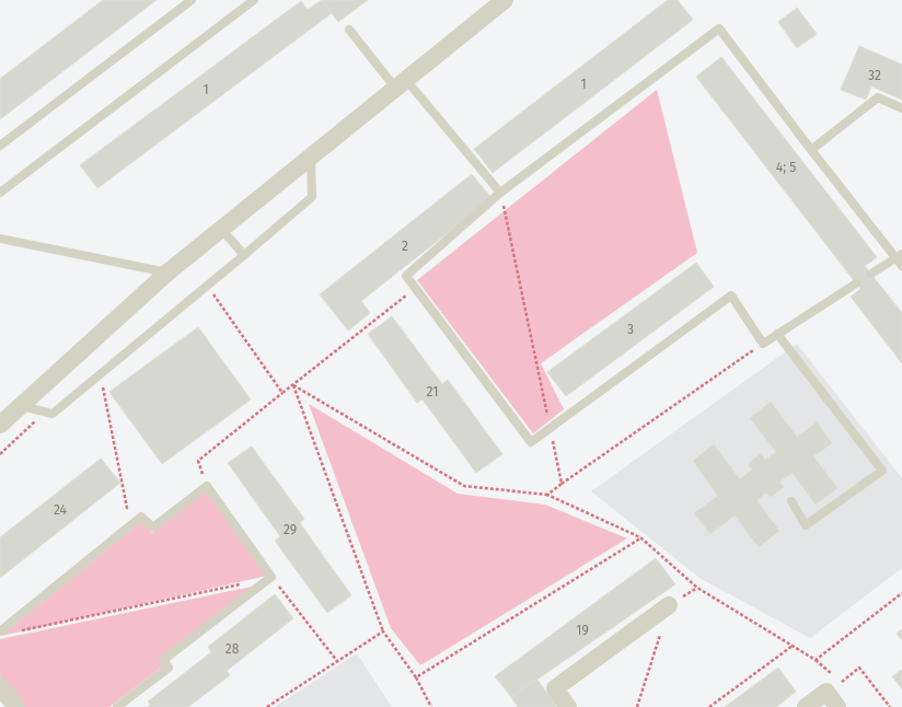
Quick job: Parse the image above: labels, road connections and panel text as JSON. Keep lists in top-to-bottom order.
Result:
{
  "house_numbers": [
    "32",
    "1",
    "1",
    "4; 5",
    "2",
    "3",
    "21",
    "24",
    "29",
    "19",
    "28"
  ]
}
